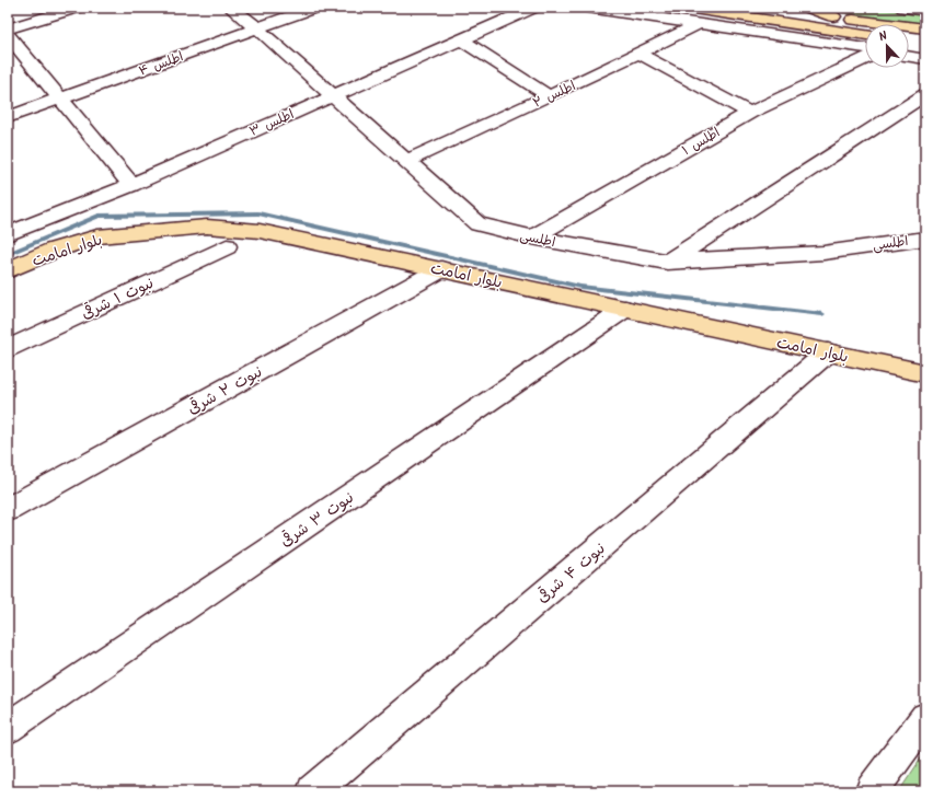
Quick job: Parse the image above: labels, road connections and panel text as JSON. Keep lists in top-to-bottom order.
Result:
{
  "streets": {
    "main road": ["بلوار امامت"],
    "street": [
      "اطلس ۴",
      "اطلس ۲",
      "اطلس ۳",
      "اطلس ۱",
      "اطلسی",
      "نبوت ۱ شرقی",
      "نبوت ۲ شرقی",
      "نبوت ۳ شرقی",
      "نبوت ۴ شرقی"
    ]
  },
  "crossings": [
    ["اطلس ۴", "اطلسی"],
    ["اطلس ۲", "اطلسی"],
    ["اطلس ۳", "اطلسی"],
    ["اطلس ۱", "اطلسی"],
    ["بلوار امامت", "نبوت ۲ شرقی"],
    ["بلوار امامت", "نبوت ۳ شرقی"],
    ["بلوار امامت", "نبوت ۴ شرقی"]
  ],
  "north": "top"
}
